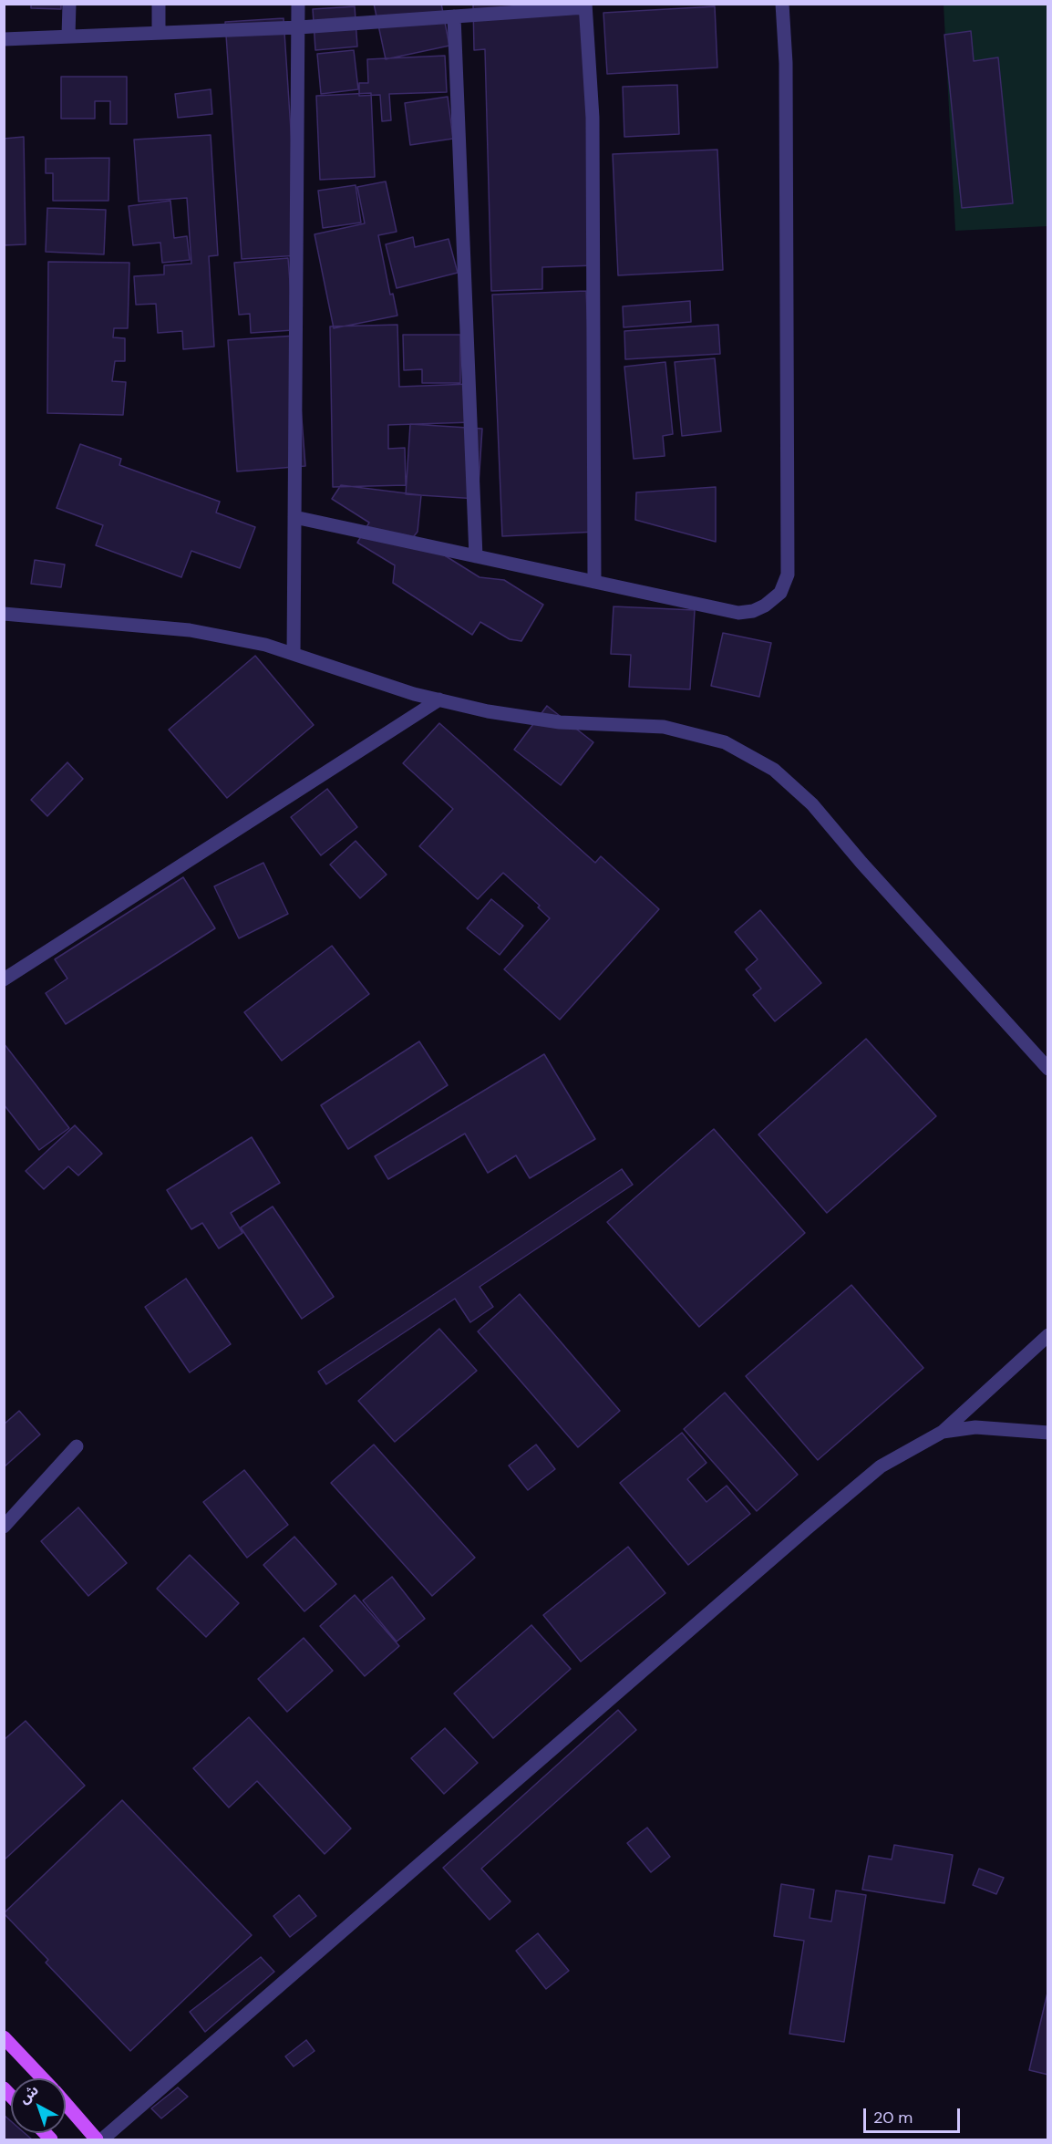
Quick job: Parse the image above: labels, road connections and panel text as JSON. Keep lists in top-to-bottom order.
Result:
{
  "scale_bar": "20 m",
  "north": "top left"
}
